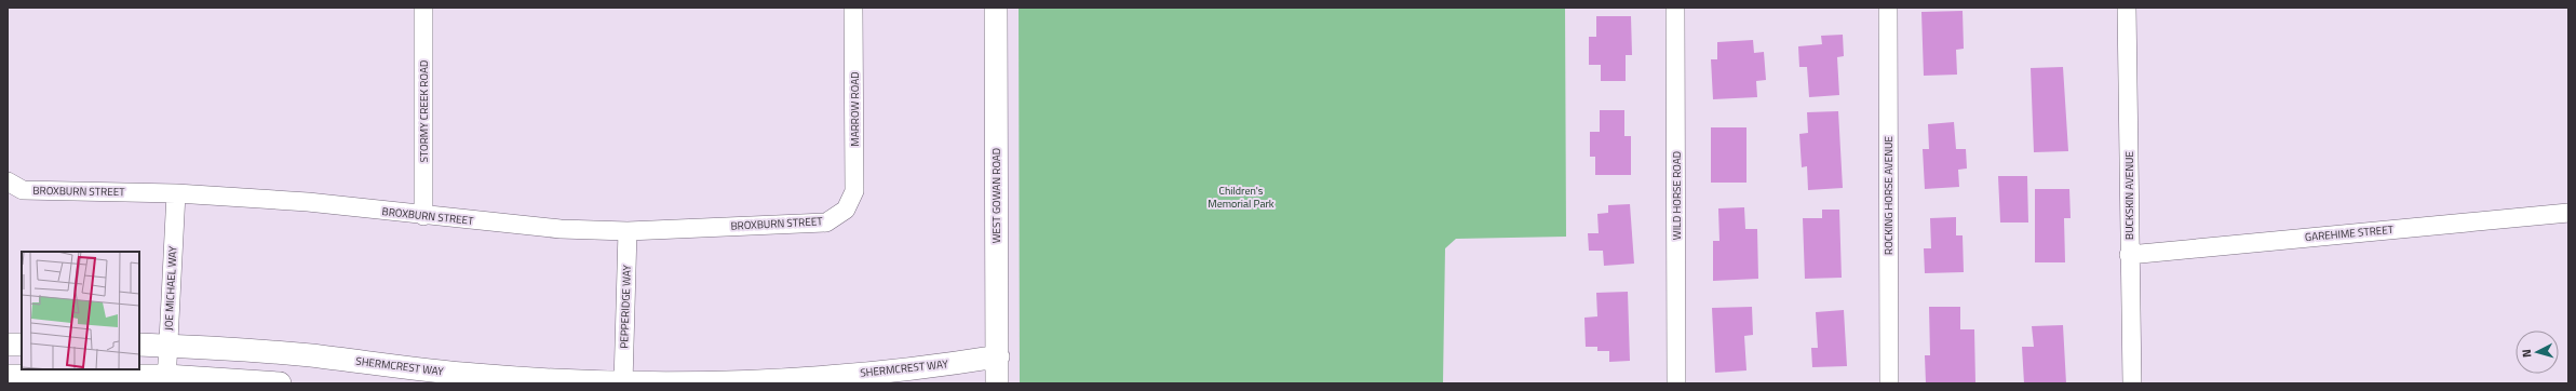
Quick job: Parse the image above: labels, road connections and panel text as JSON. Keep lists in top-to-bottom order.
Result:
{
  "streets": {
    "street": [
      "MARROW ROAD",
      "STORMY CREEK ROAD",
      "BROXBURN STREET",
      "WEST GOWAN ROAD",
      "WILD HORSE ROAD",
      "ROCKING HORSE AVENUE",
      "BUCKSKIN AVENUE",
      "GAREHIME STREET",
      "JOE MICHAEL WAY",
      "PEPPERIDGE WAY",
      "SHERMCREST WAY"
    ]
  },
  "crossings": [
    ["MARROW ROAD", "BROXBURN STREET"],
    ["STORMY CREEK ROAD", "BROXBURN STREET"],
    ["BROXBURN STREET", "JOE MICHAEL WAY"],
    ["BROXBURN STREET", "PEPPERIDGE WAY"],
    ["WEST GOWAN ROAD", "SHERMCREST WAY"],
    ["BUCKSKIN AVENUE", "GAREHIME STREET"],
    ["JOE MICHAEL WAY", "SHERMCREST WAY"],
    ["PEPPERIDGE WAY", "SHERMCREST WAY"]
  ],
  "parks": ["Children's Memorial Park"],
  "north": "left"
}
